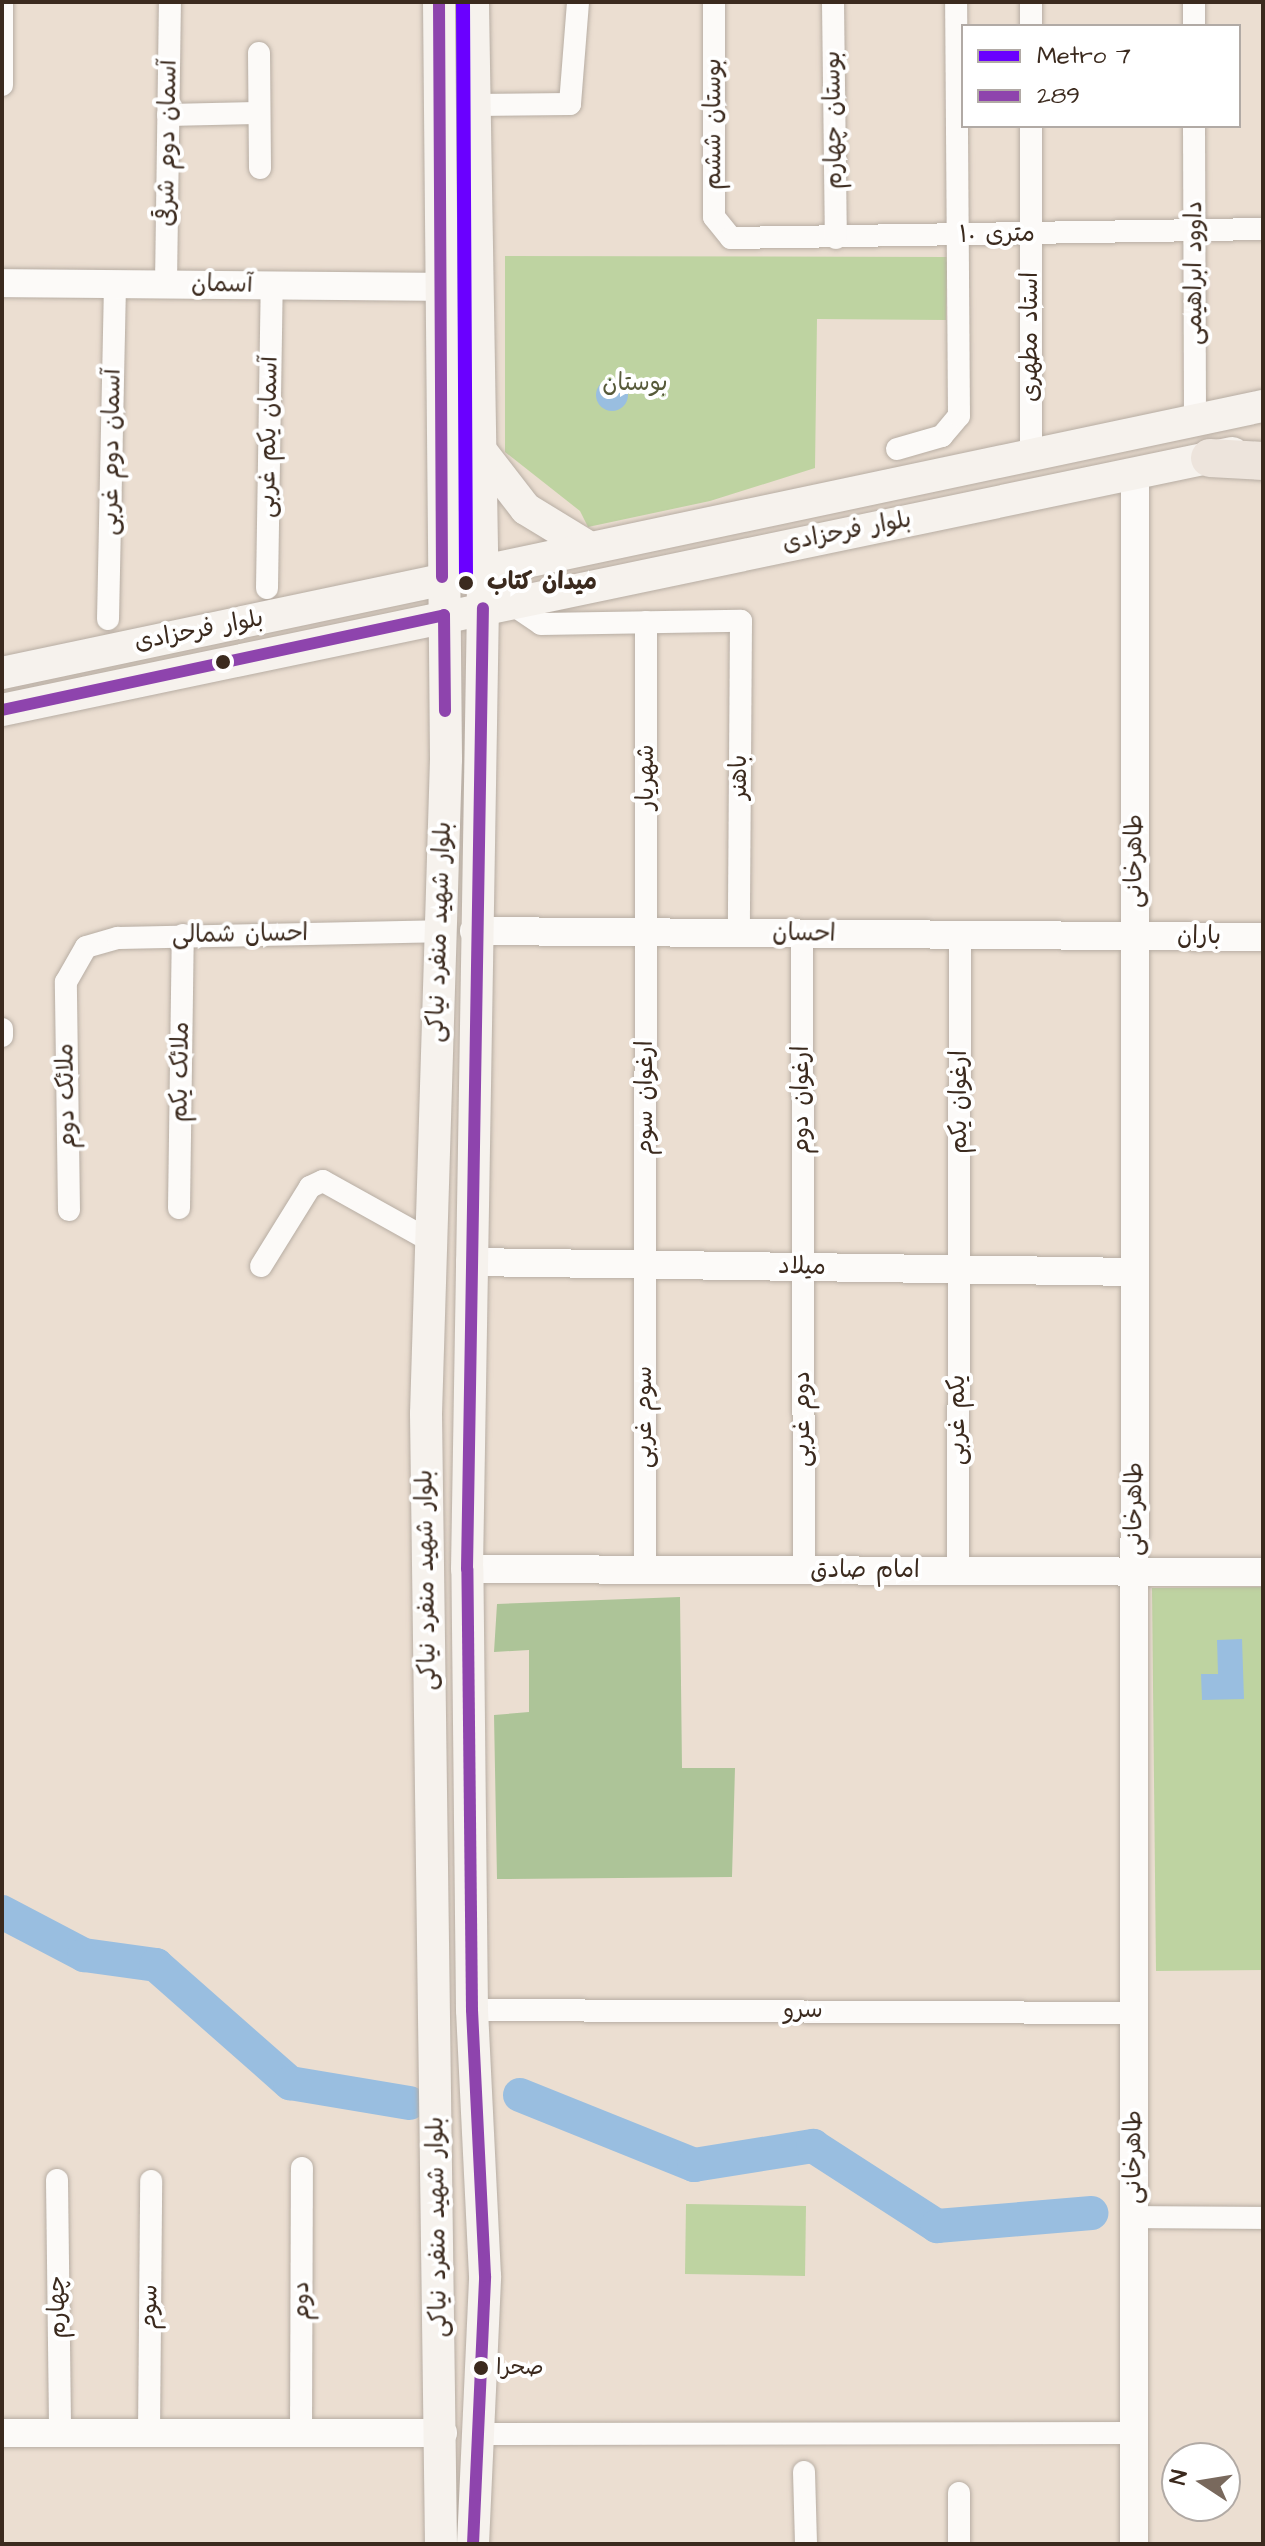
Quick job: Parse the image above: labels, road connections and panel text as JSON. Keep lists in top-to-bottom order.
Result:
{
  "streets": {
    "main road": ["بلوار فرحزادی", "بلوار شهید منفرد نیاکی"],
    "street": [
      "بوستان چهارم",
      "بوستان ششم",
      "آسمان دوم شرقی",
      "۱۰ متری",
      "داوود ابراهیمی",
      "آسمان",
      "استاد مطهری",
      "آسمان یکم غربی",
      "آسمان دوم غربی",
      "شهریار",
      "باهنر",
      "طاهرخانی",
      "احسان",
      "احسان شمالی",
      "باران",
      "ملائک یکم",
      "ملائک دوم",
      "ارغوان سوم",
      "ارغوان دوم",
      "ارغوان یکم",
      "میلاد",
      "سوم غربی",
      "دوم غربی",
      "یکم غربی",
      "امام صادق",
      "سرو",
      "دوم",
      "چهارم",
      "سوم"
    ]
  },
  "crossings": [
    ["بوستان چهارم", "۱۰ متری"],
    ["بوستان ششم", "۱۰ متری"],
    ["آسمان دوم شرقی", "آسمان"],
    ["۱۰ متری", "داوود ابراهیمی"],
    ["۱۰ متری", "استاد مطهری"],
    ["داوود ابراهیمی", "بلوار فرحزادی"],
    ["آسمان", "آسمان یکم غربی"],
    ["آسمان", "آسمان دوم غربی"],
    ["آسمان", "بلوار شهید منفرد نیاکی"],
    ["استاد مطهری", "بلوار فرحزادی"],
    ["بلوار فرحزادی", "طاهرخانی"],
    ["بلوار فرحزادی", "بلوار شهید منفرد نیاکی"],
    ["شهریار", "باهنر"],
    ["شهریار", "احسان"],
    ["شهریار", "ارغوان سوم"],
    ["باهنر", "احسان"],
    ["طاهرخانی", "احسان"],
    ["طاهرخانی", "باران"],
    ["طاهرخانی", "میلاد"],
    ["طاهرخانی", "امام صادق"],
    ["طاهرخانی", "سرو"],
    ["بلوار شهید منفرد نیاکی", "احسان"],
    ["بلوار شهید منفرد نیاکی", "احسان شمالی"],
    ["بلوار شهید منفرد نیاکی", "میلاد"],
    ["بلوار شهید منفرد نیاکی", "امام صادق"],
    ["بلوار شهید منفرد نیاکی", "سرو"],
    ["احسان", "باران"],
    ["احسان", "ارغوان سوم"],
    ["احسان", "ارغوان دوم"],
    ["احسان", "ارغوان یکم"],
    ["احسان شمالی", "ملائک یکم"],
    ["احسان شمالی", "ملائک دوم"],
    ["ارغوان سوم", "میلاد"],
    ["ارغوان سوم", "سوم غربی"],
    ["ارغوان دوم", "میلاد"],
    ["ارغوان دوم", "دوم غربی"],
    ["ارغوان یکم", "میلاد"],
    ["ارغوان یکم", "یکم غربی"],
    ["میلاد", "سوم غربی"],
    ["میلاد", "دوم غربی"],
    ["میلاد", "یکم غربی"],
    ["سوم غربی", "امام صادق"],
    ["دوم غربی", "امام صادق"],
    ["یکم غربی", "امام صادق"]
  ],
  "parks": ["بوستان"],
  "places": ["میدان کتاب", "صحرا"],
  "lines": ["metro line 7", "transit line 289"],
  "legend": ["Metro 7", "289"],
  "north": "left"
}
